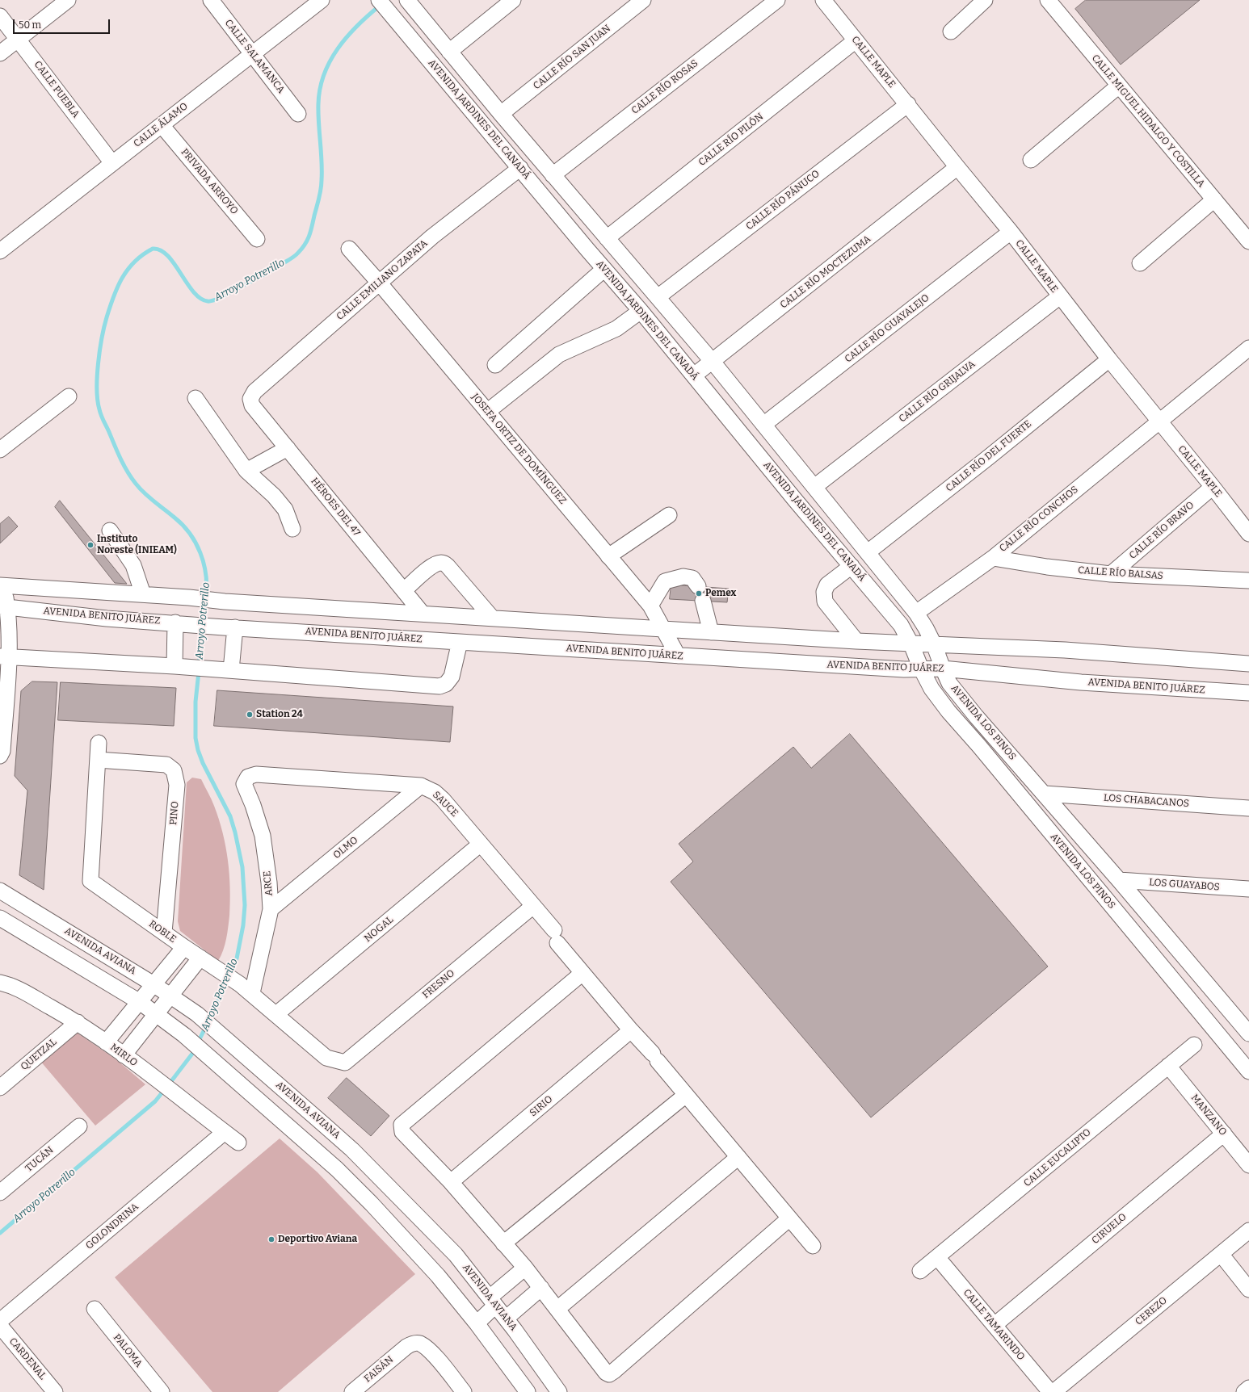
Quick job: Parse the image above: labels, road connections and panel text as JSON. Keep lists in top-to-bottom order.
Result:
{
  "streets": {
    "street": [
      "CALLE SALAMANCA",
      "CALLE RÍO SAN JUAN",
      "CALLE MAPLE",
      "CALLE RÍO ROSAS",
      "CALLE PUEBLA",
      "AVENIDA JARDINES DEL CANADÁ",
      "CALLE MIGUEL HIDALGO Y COSTILLA",
      "CALLE ÁLAMO",
      "CALLE RÍO PILÓN",
      "PRIVADA ARROYO",
      "CALLE RÍO PÁNUCO",
      "CALLE RÍO MOCTEZUMA",
      "CALLE EMILIANO ZAPATA",
      "CALLE RÍO GUAYALEJO",
      "CALLE RÍO GRIJALVA",
      "JOSEFA ORTIZ DE DOMÍNGUEZ",
      "CALLE RÍO DEL FUERTE",
      "HÉROES DEL 47",
      "CALLE RÍO CONCHOS",
      "CALLE RÍO BRAVO",
      "CALLE RÍO BALSAS",
      "AVENIDA BENITO JUÁREZ",
      "AVENIDA LOS PINOS",
      "LOS CHABACANOS",
      "SAUCE",
      "PINO",
      "OLMO",
      "ARCE",
      "LOS GUAYABOS",
      "NOGAL",
      "ROBLE",
      "AVENIDA AVIANA",
      "FRESNO",
      "QUETZAL",
      "MIRLO",
      "SIRIO",
      "MANZANO",
      "CALLE EUCALIPTO",
      "TUCÁN",
      "GOLONDRINA",
      "CIRUELO",
      "CEREZO",
      "CALLE TAMARINDO",
      "PALOMA",
      "CARDENAL",
      "FAISÁN"
    ]
  },
  "crossings": [
    ["CALLE SALAMANCA", "CALLE ÁLAMO"],
    ["CALLE RÍO SAN JUAN", "AVENIDA JARDINES DEL CANADÁ"],
    ["CALLE MAPLE", "CALLE RÍO PILÓN"],
    ["CALLE MAPLE", "CALLE RÍO PÁNUCO"],
    ["CALLE MAPLE", "CALLE RÍO MOCTEZUMA"],
    ["CALLE MAPLE", "CALLE RÍO GUAYALEJO"],
    ["CALLE MAPLE", "CALLE RÍO GRIJALVA"],
    ["CALLE MAPLE", "CALLE RÍO DEL FUERTE"],
    ["CALLE MAPLE", "CALLE RÍO CONCHOS"],
    ["CALLE MAPLE", "CALLE RÍO BRAVO"],
    ["CALLE RÍO ROSAS", "AVENIDA JARDINES DEL CANADÁ"],
    ["CALLE PUEBLA", "CALLE ÁLAMO"],
    ["AVENIDA JARDINES DEL CANADÁ", "CALLE RÍO PILÓN"],
    ["AVENIDA JARDINES DEL CANADÁ", "CALLE RÍO PÁNUCO"],
    ["AVENIDA JARDINES DEL CANADÁ", "CALLE RÍO MOCTEZUMA"],
    ["AVENIDA JARDINES DEL CANADÁ", "CALLE EMILIANO ZAPATA"],
    ["AVENIDA JARDINES DEL CANADÁ", "CALLE RÍO GUAYALEJO"],
    ["AVENIDA JARDINES DEL CANADÁ", "CALLE RÍO GRIJALVA"],
    ["AVENIDA JARDINES DEL CANADÁ", "CALLE RÍO DEL FUERTE"],
    ["AVENIDA JARDINES DEL CANADÁ", "CALLE RÍO CONCHOS"],
    ["AVENIDA JARDINES DEL CANADÁ", "AVENIDA BENITO JUÁREZ"],
    ["AVENIDA JARDINES DEL CANADÁ", "AVENIDA LOS PINOS"],
    ["CALLE ÁLAMO", "PRIVADA ARROYO"],
    ["CALLE EMILIANO ZAPATA", "JOSEFA ORTIZ DE DOMÍNGUEZ"],
    ["CALLE EMILIANO ZAPATA", "HÉROES DEL 47"],
    ["JOSEFA ORTIZ DE DOMÍNGUEZ", "AVENIDA BENITO JUÁREZ"],
    ["CALLE RÍO CONCHOS", "CALLE RÍO BALSAS"],
    ["CALLE RÍO BRAVO", "CALLE RÍO BALSAS"],
    ["AVENIDA BENITO JUÁREZ", "AVENIDA LOS PINOS"],
    ["AVENIDA LOS PINOS", "LOS CHABACANOS"],
    ["SAUCE", "OLMO"],
    ["SAUCE", "ARCE"],
    ["SAUCE", "NOGAL"],
    ["SAUCE", "FRESNO"],
    ["SAUCE", "SIRIO"],
    ["PINO", "ROBLE"],
    ["OLMO", "ARCE"],
    ["ARCE", "ROBLE"],
    ["NOGAL", "ROBLE"],
    ["ROBLE", "FRESNO"],
    ["QUETZAL", "MIRLO"],
    ["MIRLO", "GOLONDRINA"],
    ["MANZANO", "CALLE EUCALIPTO"],
    ["MANZANO", "CIRUELO"],
    ["CALLE EUCALIPTO", "CALLE TAMARINDO"],
    ["CIRUELO", "CALLE TAMARINDO"]
  ],
  "water": ["Arroyo Potrerillo"],
  "places": [
    "Instituto Noreste (INIEAM)",
    "Pemex",
    "Station 24",
    "Deportivo Aviana"
  ],
  "scale_bar": "50 m"
}
